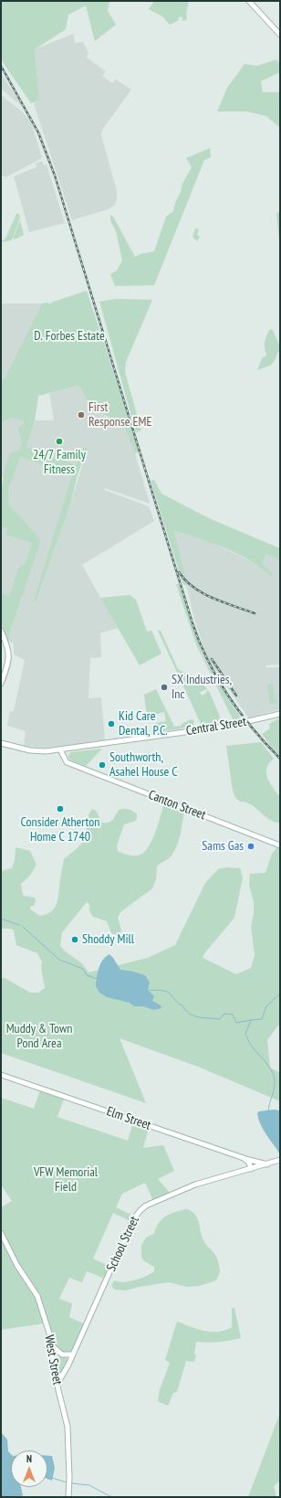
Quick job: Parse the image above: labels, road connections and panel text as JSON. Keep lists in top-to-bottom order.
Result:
{
  "streets": {
    "street": [
      "Central Street",
      "Canton Street",
      "Elm Street",
      "School Street",
      "West Street"
    ]
  },
  "crossings": [
    ["Central Street", "Canton Street"],
    ["Elm Street", "School Street"],
    ["School Street", "West Street"]
  ],
  "parks": ["D. Forbes Estate", "Muddy & Town Pond Area", "VFW Memorial Field"],
  "places": [
    "First Response EME",
    "24/7 Family Fitness",
    "SX Industries, Inc",
    "Kid Care Dental, P.C.",
    "Southworth, Asahel House C",
    "Consider Atherton Home C 1740",
    "Sams Gas",
    "Shoddy Mill"
  ],
  "north": "top"
}
